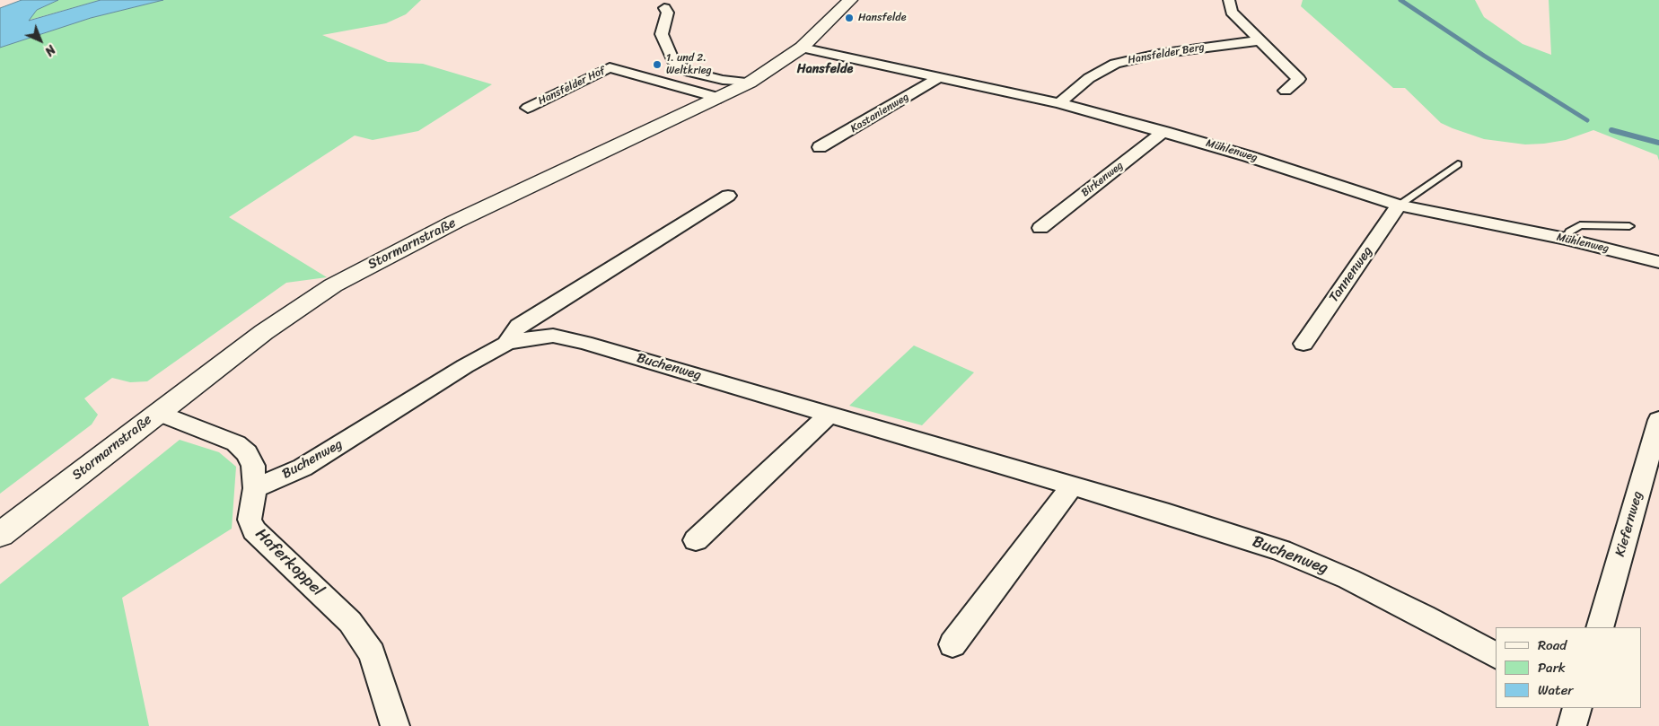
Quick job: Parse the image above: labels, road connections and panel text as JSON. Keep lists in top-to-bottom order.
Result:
{
  "streets": {
    "main road": ["Stormarnstraße"],
    "street": [
      "Hansfelder Berg",
      "Hansfelder Hof",
      "Kastanienweg",
      "Mühlenweg",
      "Birkenweg",
      "Tannenweg",
      "Buchenweg",
      "Kiefernweg",
      "Haferkoppel"
    ]
  },
  "crossings": [
    ["Hansfelder Berg", "Mühlenweg"],
    ["Hansfelder Hof", "Stormarnstraße"],
    ["Kastanienweg", "Mühlenweg"],
    ["Mühlenweg", "Birkenweg"],
    ["Mühlenweg", "Stormarnstraße"],
    ["Mühlenweg", "Tannenweg"],
    ["Stormarnstraße", "Haferkoppel"],
    ["Buchenweg", "Haferkoppel"]
  ],
  "districts": ["Hansfelde"],
  "places": ["Hansfelde", "1. und 2. Weltkrieg"],
  "legend": ["Road", "Park", "Water"],
  "north": "bottom right"
}
